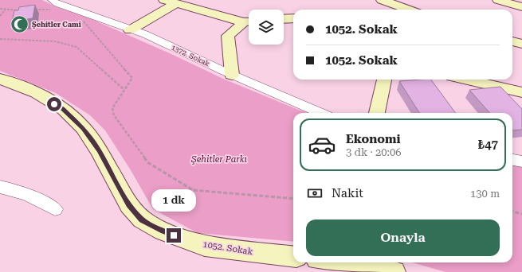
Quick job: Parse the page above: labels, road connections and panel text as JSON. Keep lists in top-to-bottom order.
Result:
{
  "streets": {
    "street": ["1372. Sokak", "1052. Sokak"]
  },
  "parks": ["Şehitler Parkı"],
  "places": {
    "mosque": ["Şehitler Cami"]
  },
  "page": {
    "banner": ["1052. Sokak", "1052. Sokak"],
    "list": [
      {
        "name": "Ekonomi",
        "note": "3 dk · 20:06",
        "value": "₺47"
      }
    ],
    "pay": ["Nakit", "130 m"],
    "bubble": "1 dk",
    "buttons": "Onayla"
  }
}
